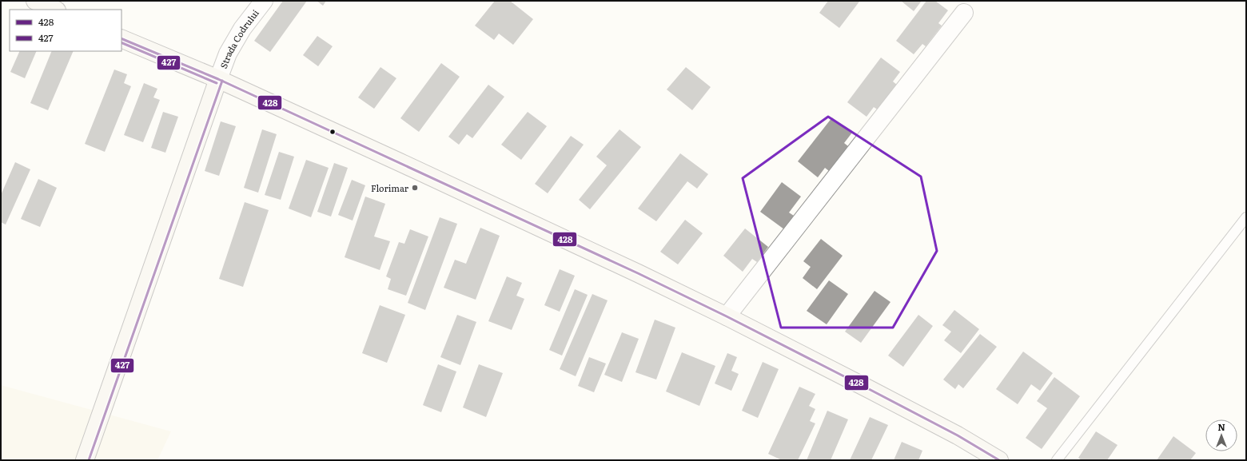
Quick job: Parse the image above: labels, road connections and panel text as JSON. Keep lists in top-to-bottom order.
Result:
{
  "streets": {
    "street": ["Strada Codrului"]
  },
  "places": ["Florimar"],
  "lines": ["transit line 428", "transit line 427"],
  "legend": ["428", "427"],
  "north": "top"
}
